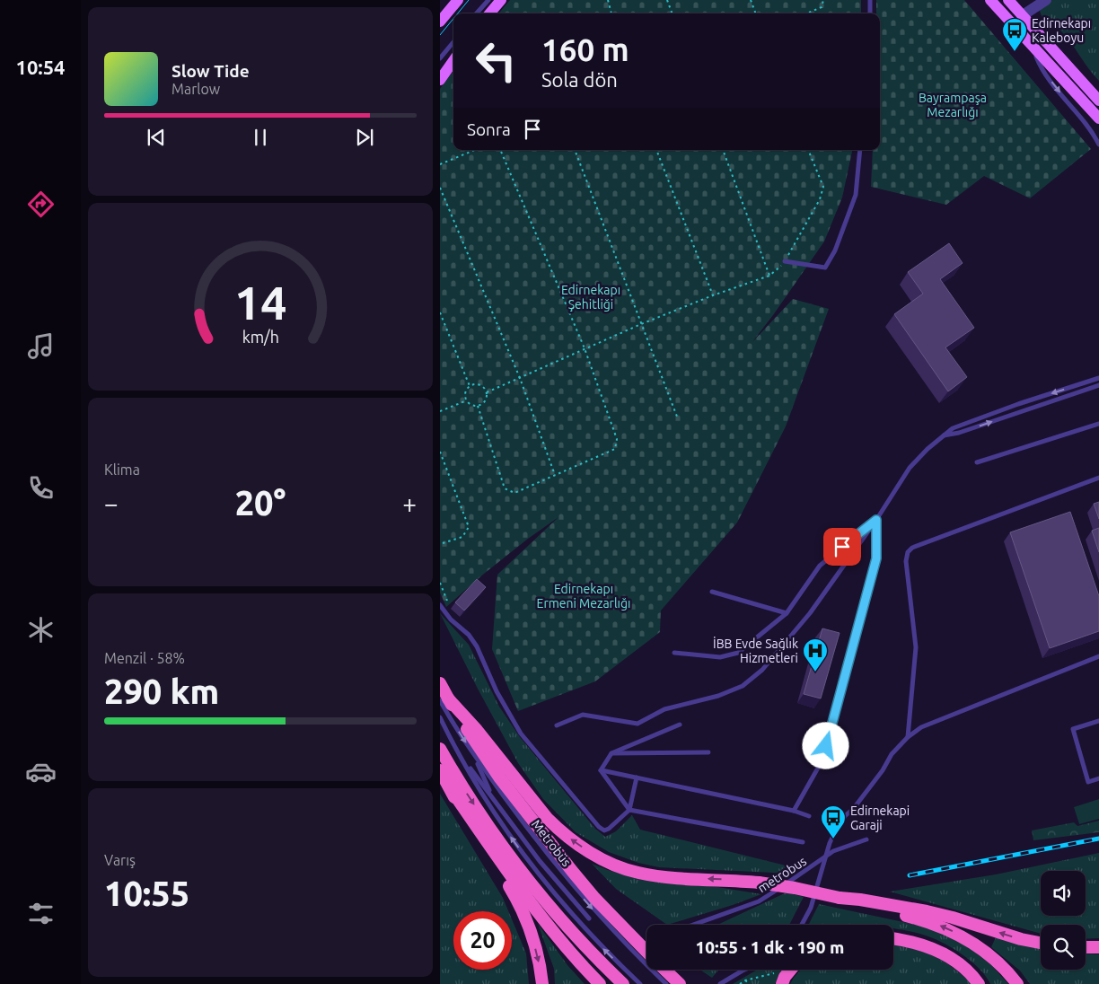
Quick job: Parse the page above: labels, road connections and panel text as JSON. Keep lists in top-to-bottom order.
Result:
{
  "streets": {
    "lane": ["Metrobüs", "metrobus"]
  },
  "parks": ["Bayrampaşa Mezarlığı", "Edirnekapı Şehitliği", "Edirnekapı Ermeni Mezarlığı"],
  "places": {
    "bus stop": ["Edirnekapı Kaleboyu", "Edirnekapi Garaji"],
    "hospital": ["İBB Evde Sağlık Hizmetleri"]
  },
  "page": {
    "tabs": "10:54",
    "turn": ["160 m", "Sola dön"],
    "song": ["Slow Tide", "Marlow"],
    "then": "Sonra",
    "tile": [
      "Klima",
      ["Menzil · 58%", "290 km"],
      ["Varış", "10:55"]
    ],
    "heat": ["−", "20°", "+"],
    "limit": "20",
    "trip": "10:55 · 1 dk · 190 m",
    "gauge": ["14", "km/h"]
  }
}
